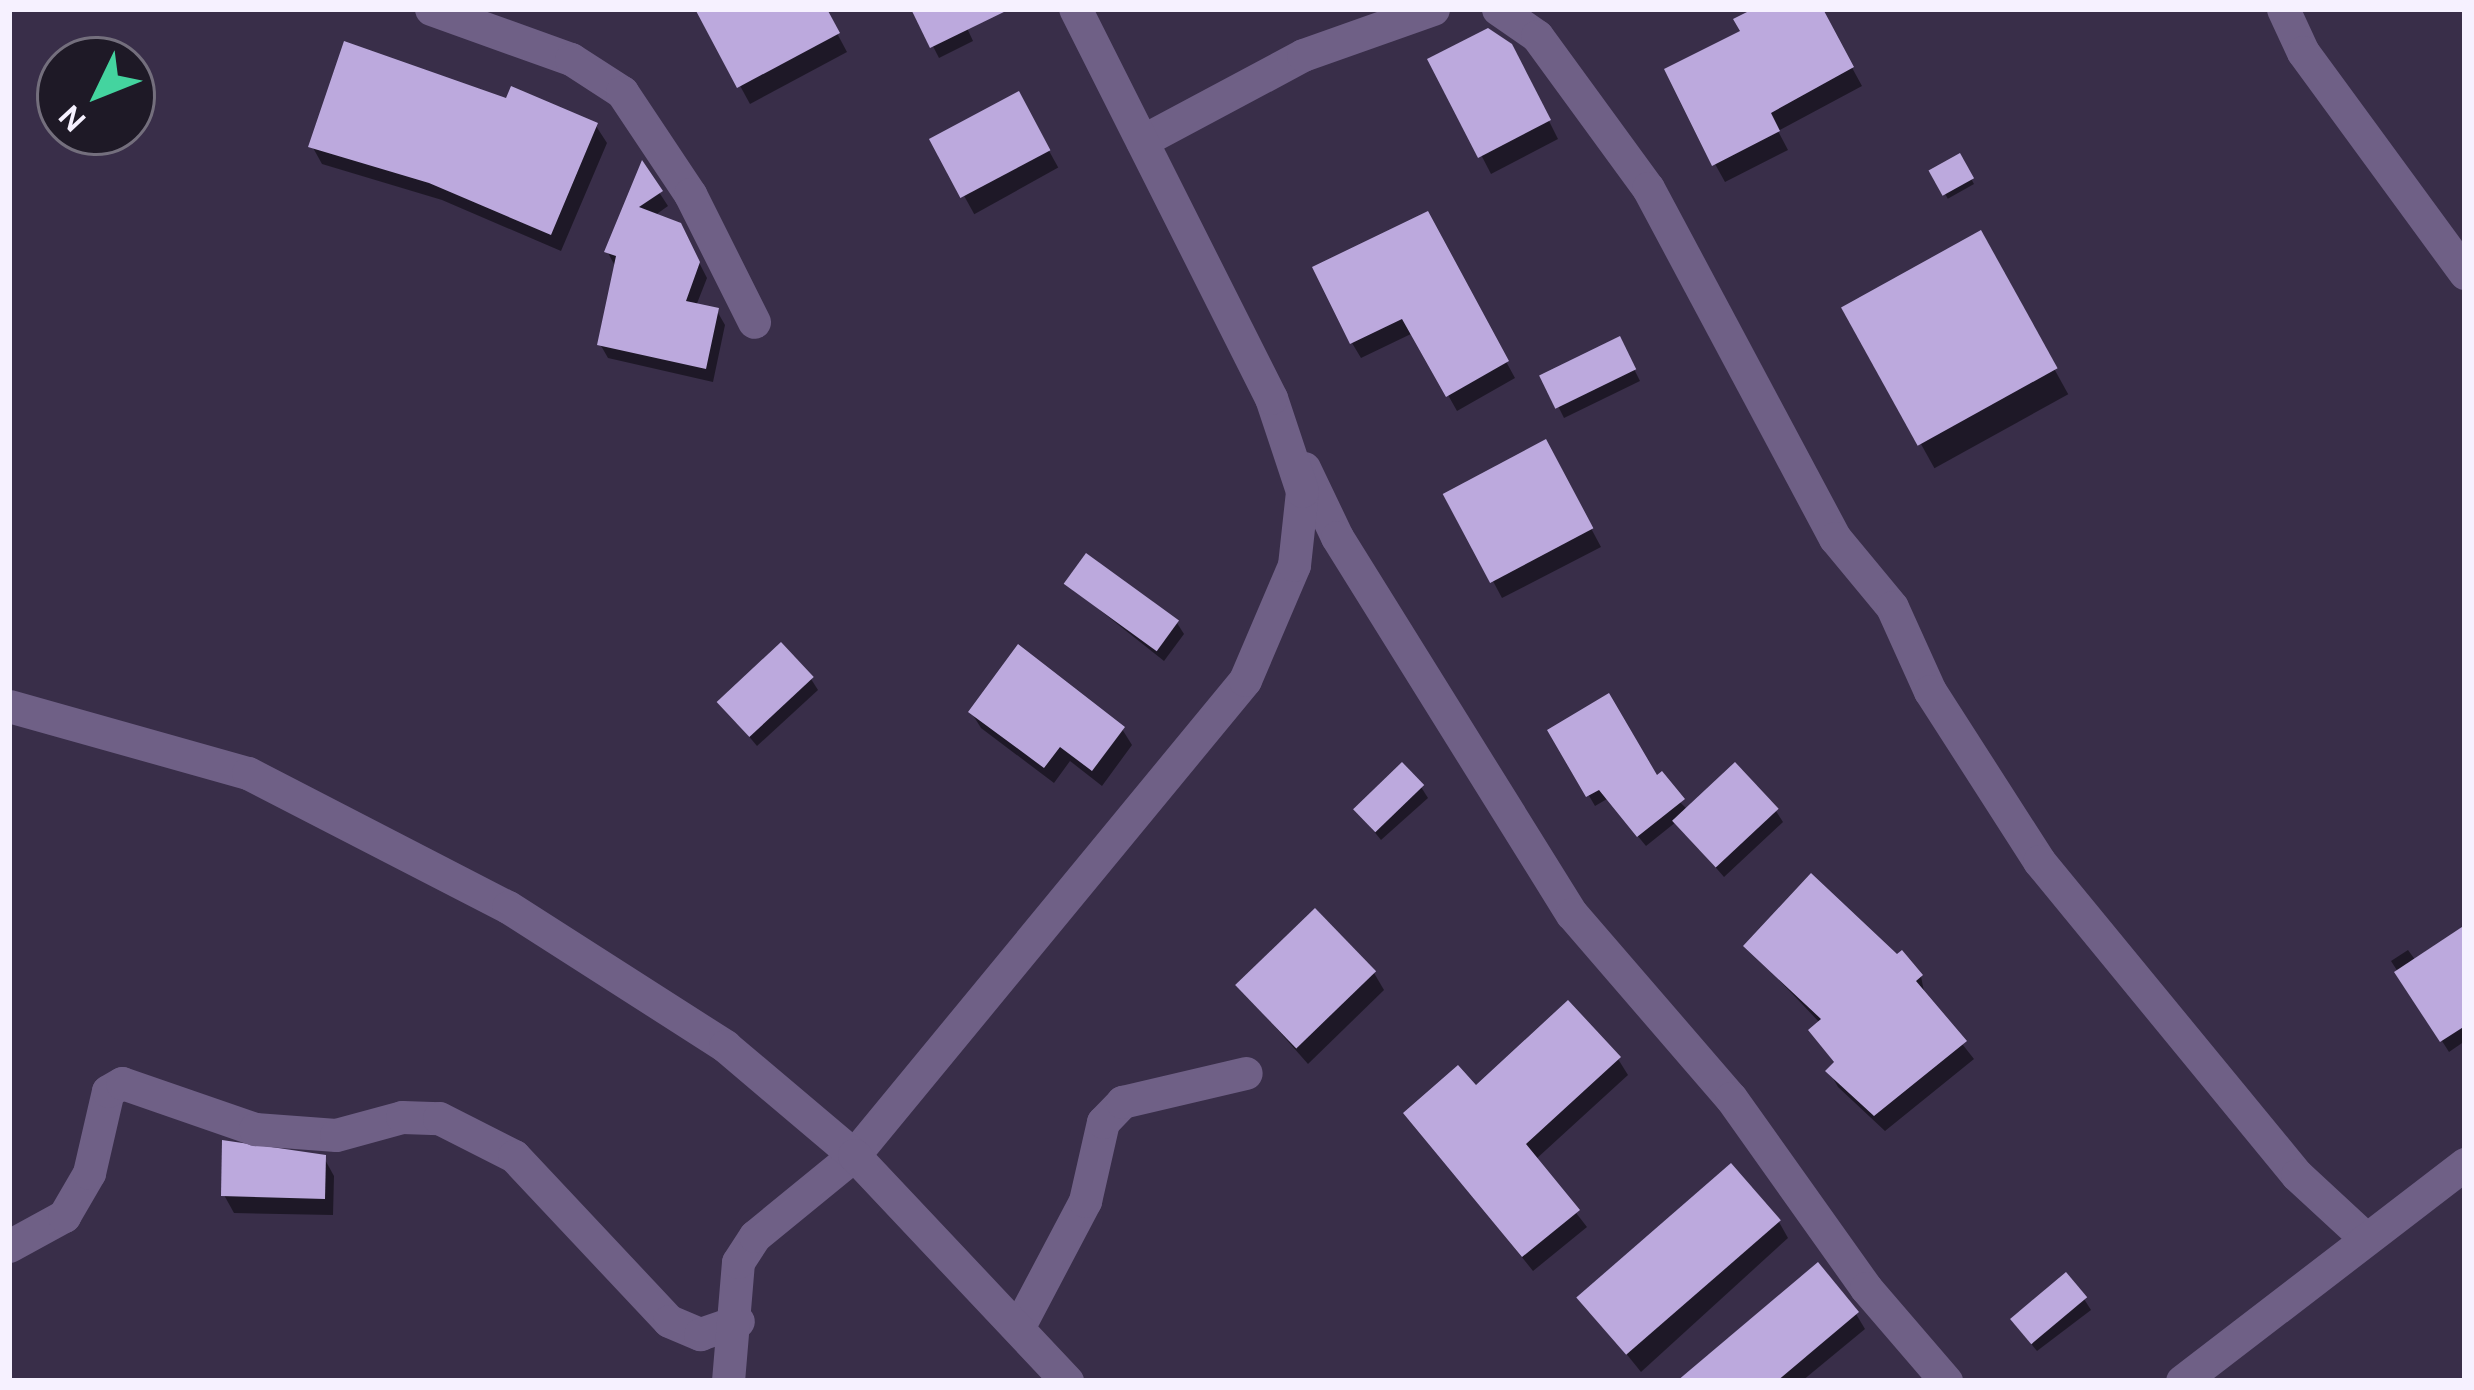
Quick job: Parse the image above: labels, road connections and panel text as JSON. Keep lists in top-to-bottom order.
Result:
{
  "north": "bottom left"
}
